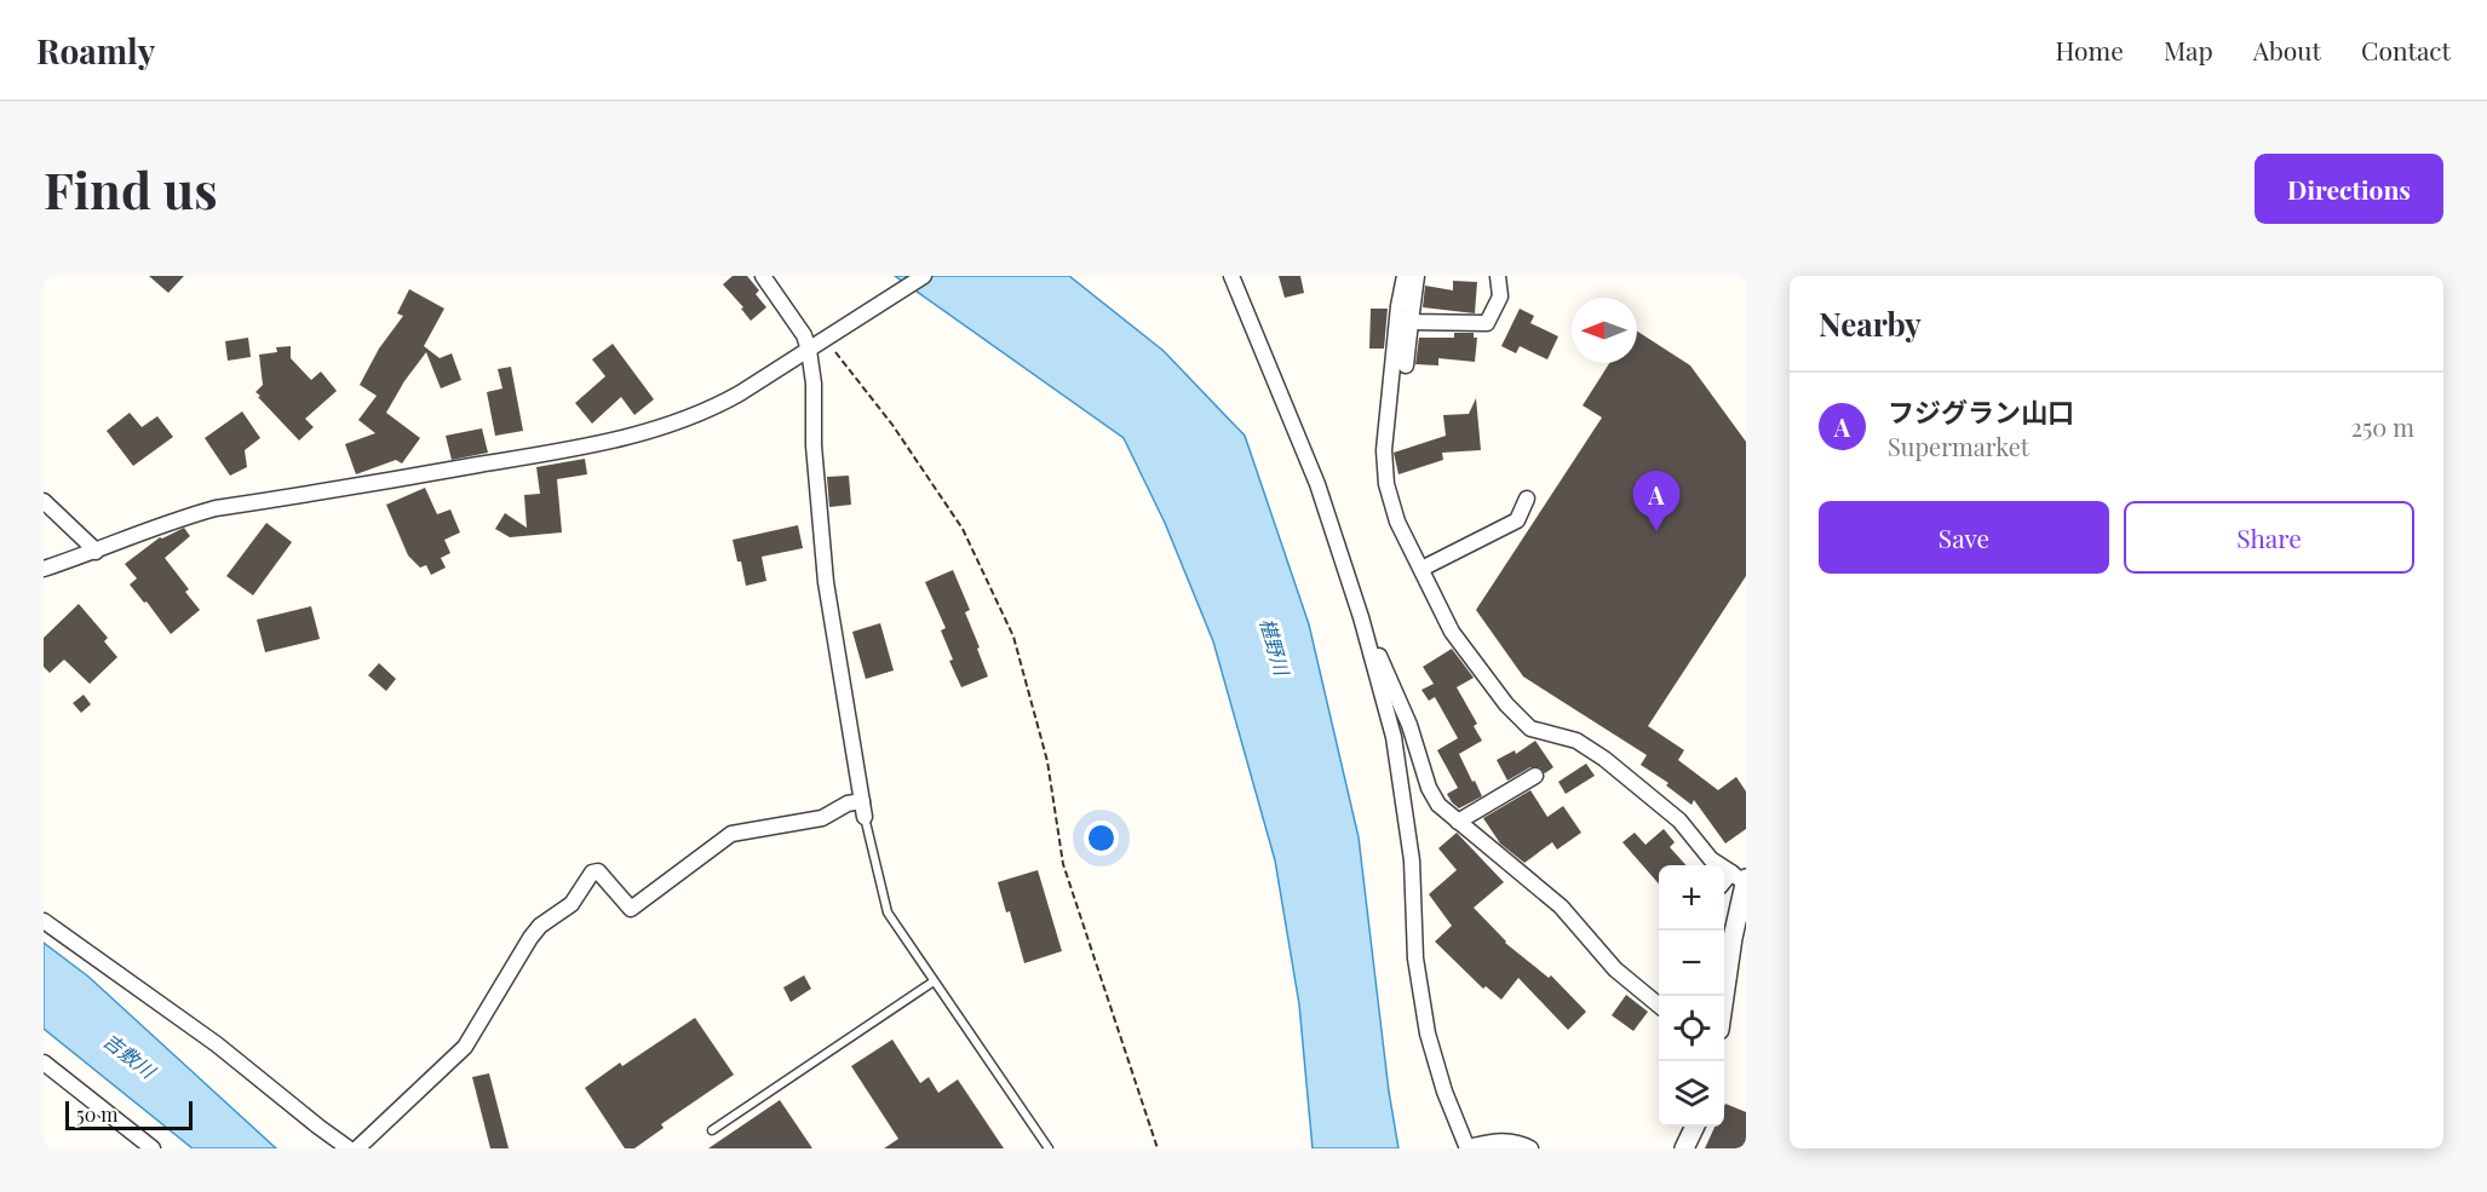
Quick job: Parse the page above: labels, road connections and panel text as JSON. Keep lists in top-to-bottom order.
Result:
{
  "water": ["椹野川", "吉敷川"],
  "scale_bar": "50 m",
  "north": "left",
  "page": {
    "header": "Roamly",
    "nav": [
      "Home",
      "Map",
      "About",
      "Contact"
    ],
    "buttons": [
      "Directions",
      ["Save", "Share"]
    ],
    "title": "Find us",
    "heading": "Nearby",
    "list": [
      {
        "mark": "A",
        "name": "フジグラン山口",
        "note": "Supermarket",
        "value": "250 m"
      }
    ],
    "pins": "A",
    "map_buttons": ["+", "−"],
    "scale": "50 m"
  }
}
